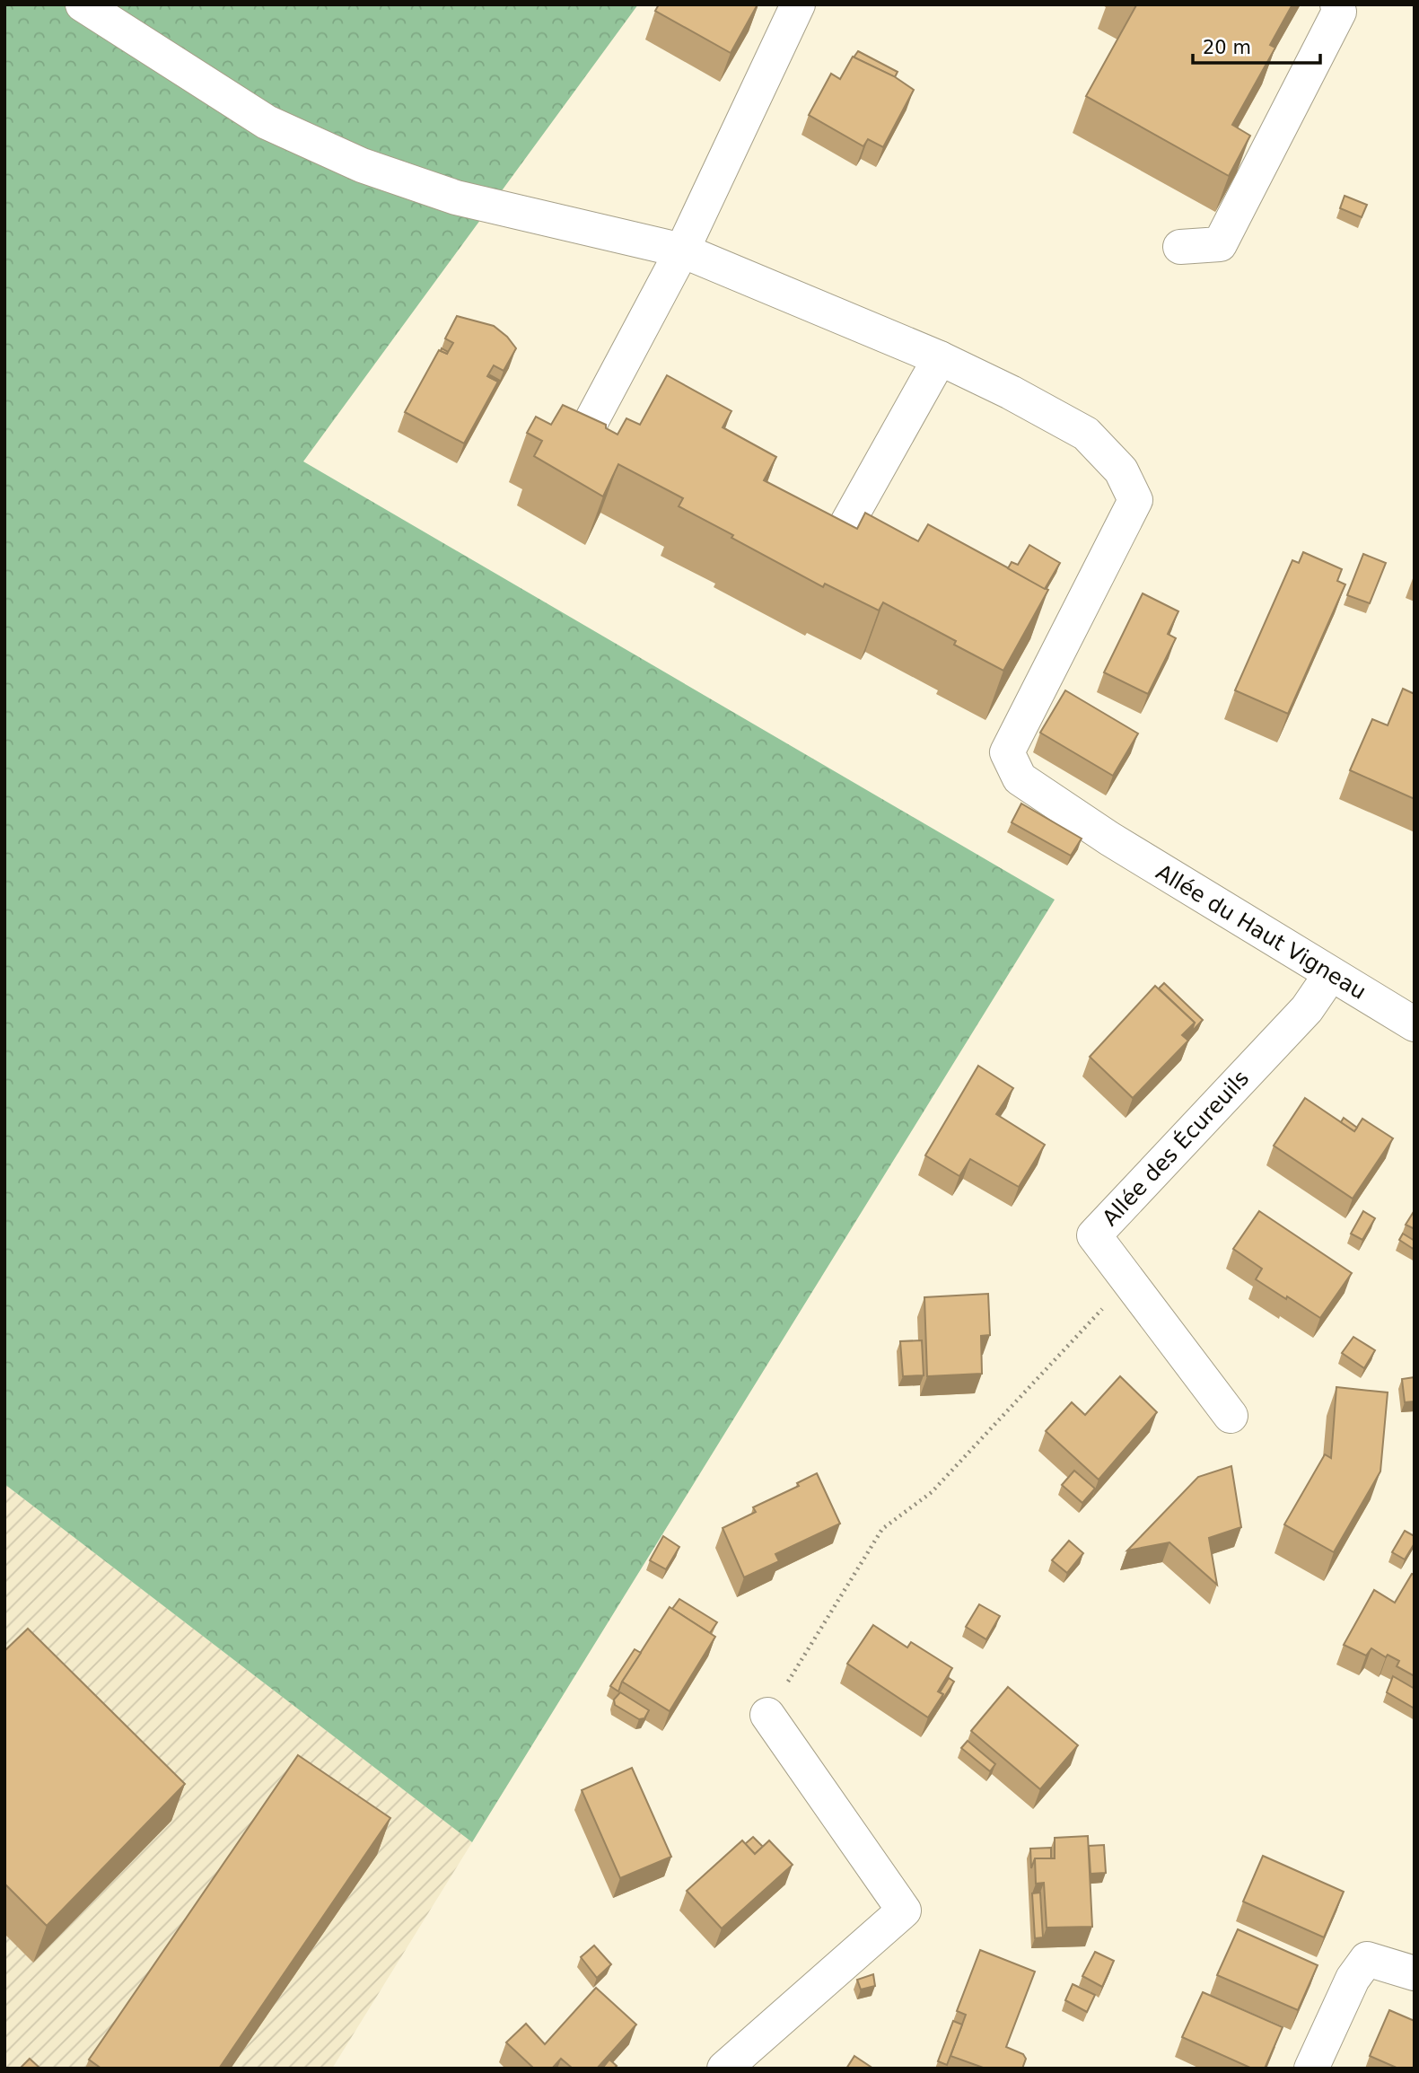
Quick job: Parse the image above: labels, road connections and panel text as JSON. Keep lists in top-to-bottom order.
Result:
{
  "streets": {
    "street": ["Allée du Haut Vigneau", "Allée des Écureuils"]
  },
  "crossings": [
    ["Allée du Haut Vigneau", "Allée des Écureuils"]
  ],
  "scale_bar": "20 m"
}
